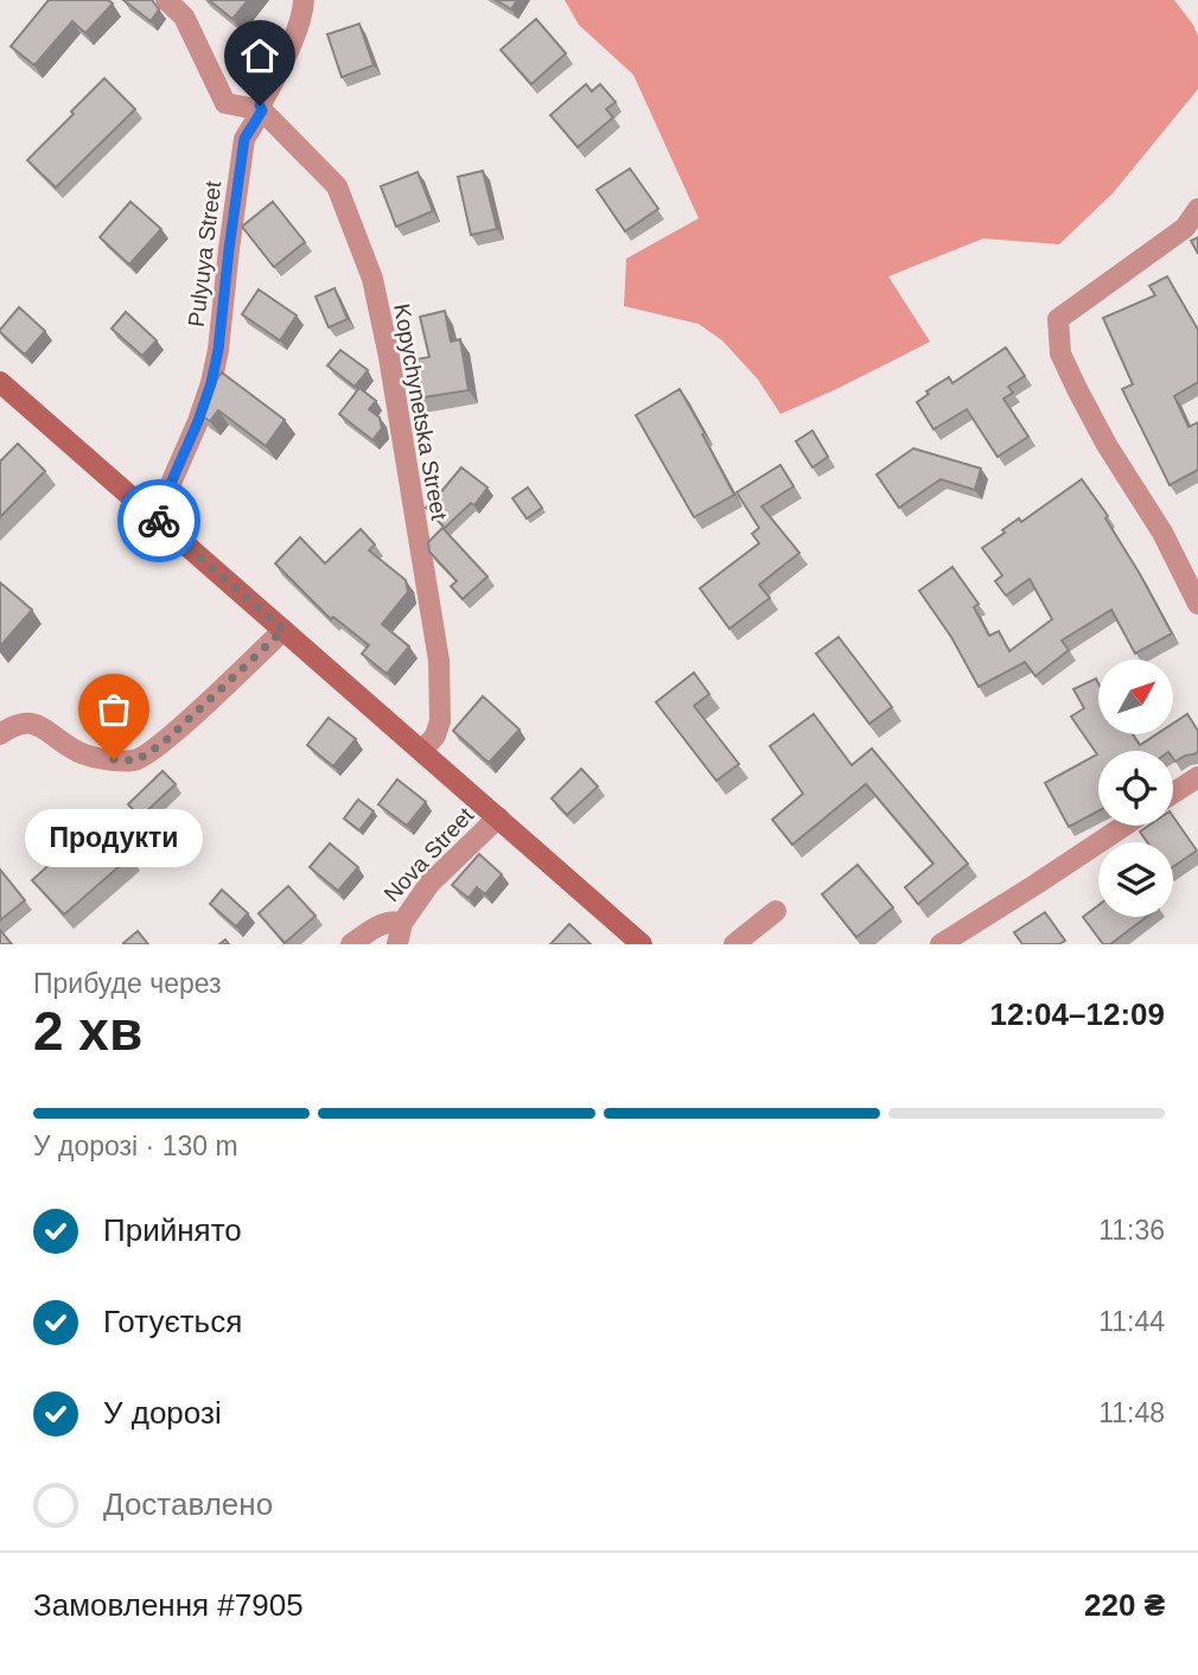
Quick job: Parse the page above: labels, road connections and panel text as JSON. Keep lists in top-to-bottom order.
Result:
{
  "streets": {
    "street": ["Pulyuya Street", "Kopychynetska Street", "Nova Street"]
  },
  "crossings": [
    ["Pulyuya Street", "Kopychynetska Street"]
  ],
  "places": ["Продукти"],
  "north": "top right",
  "page": {
    "bubble": "Продукти",
    "heading": ["2 хв", "Прибуде через", "12:04–12:09"],
    "panel": ["Замовлення #7905", "220 ₴"],
    "bar": "У дорозі · 130 m",
    "list": [
      ["Прийнято", "11:36"],
      ["Готується", "11:44"],
      ["У дорозі", "11:48"],
      "Доставлено"
    ]
  }
}
